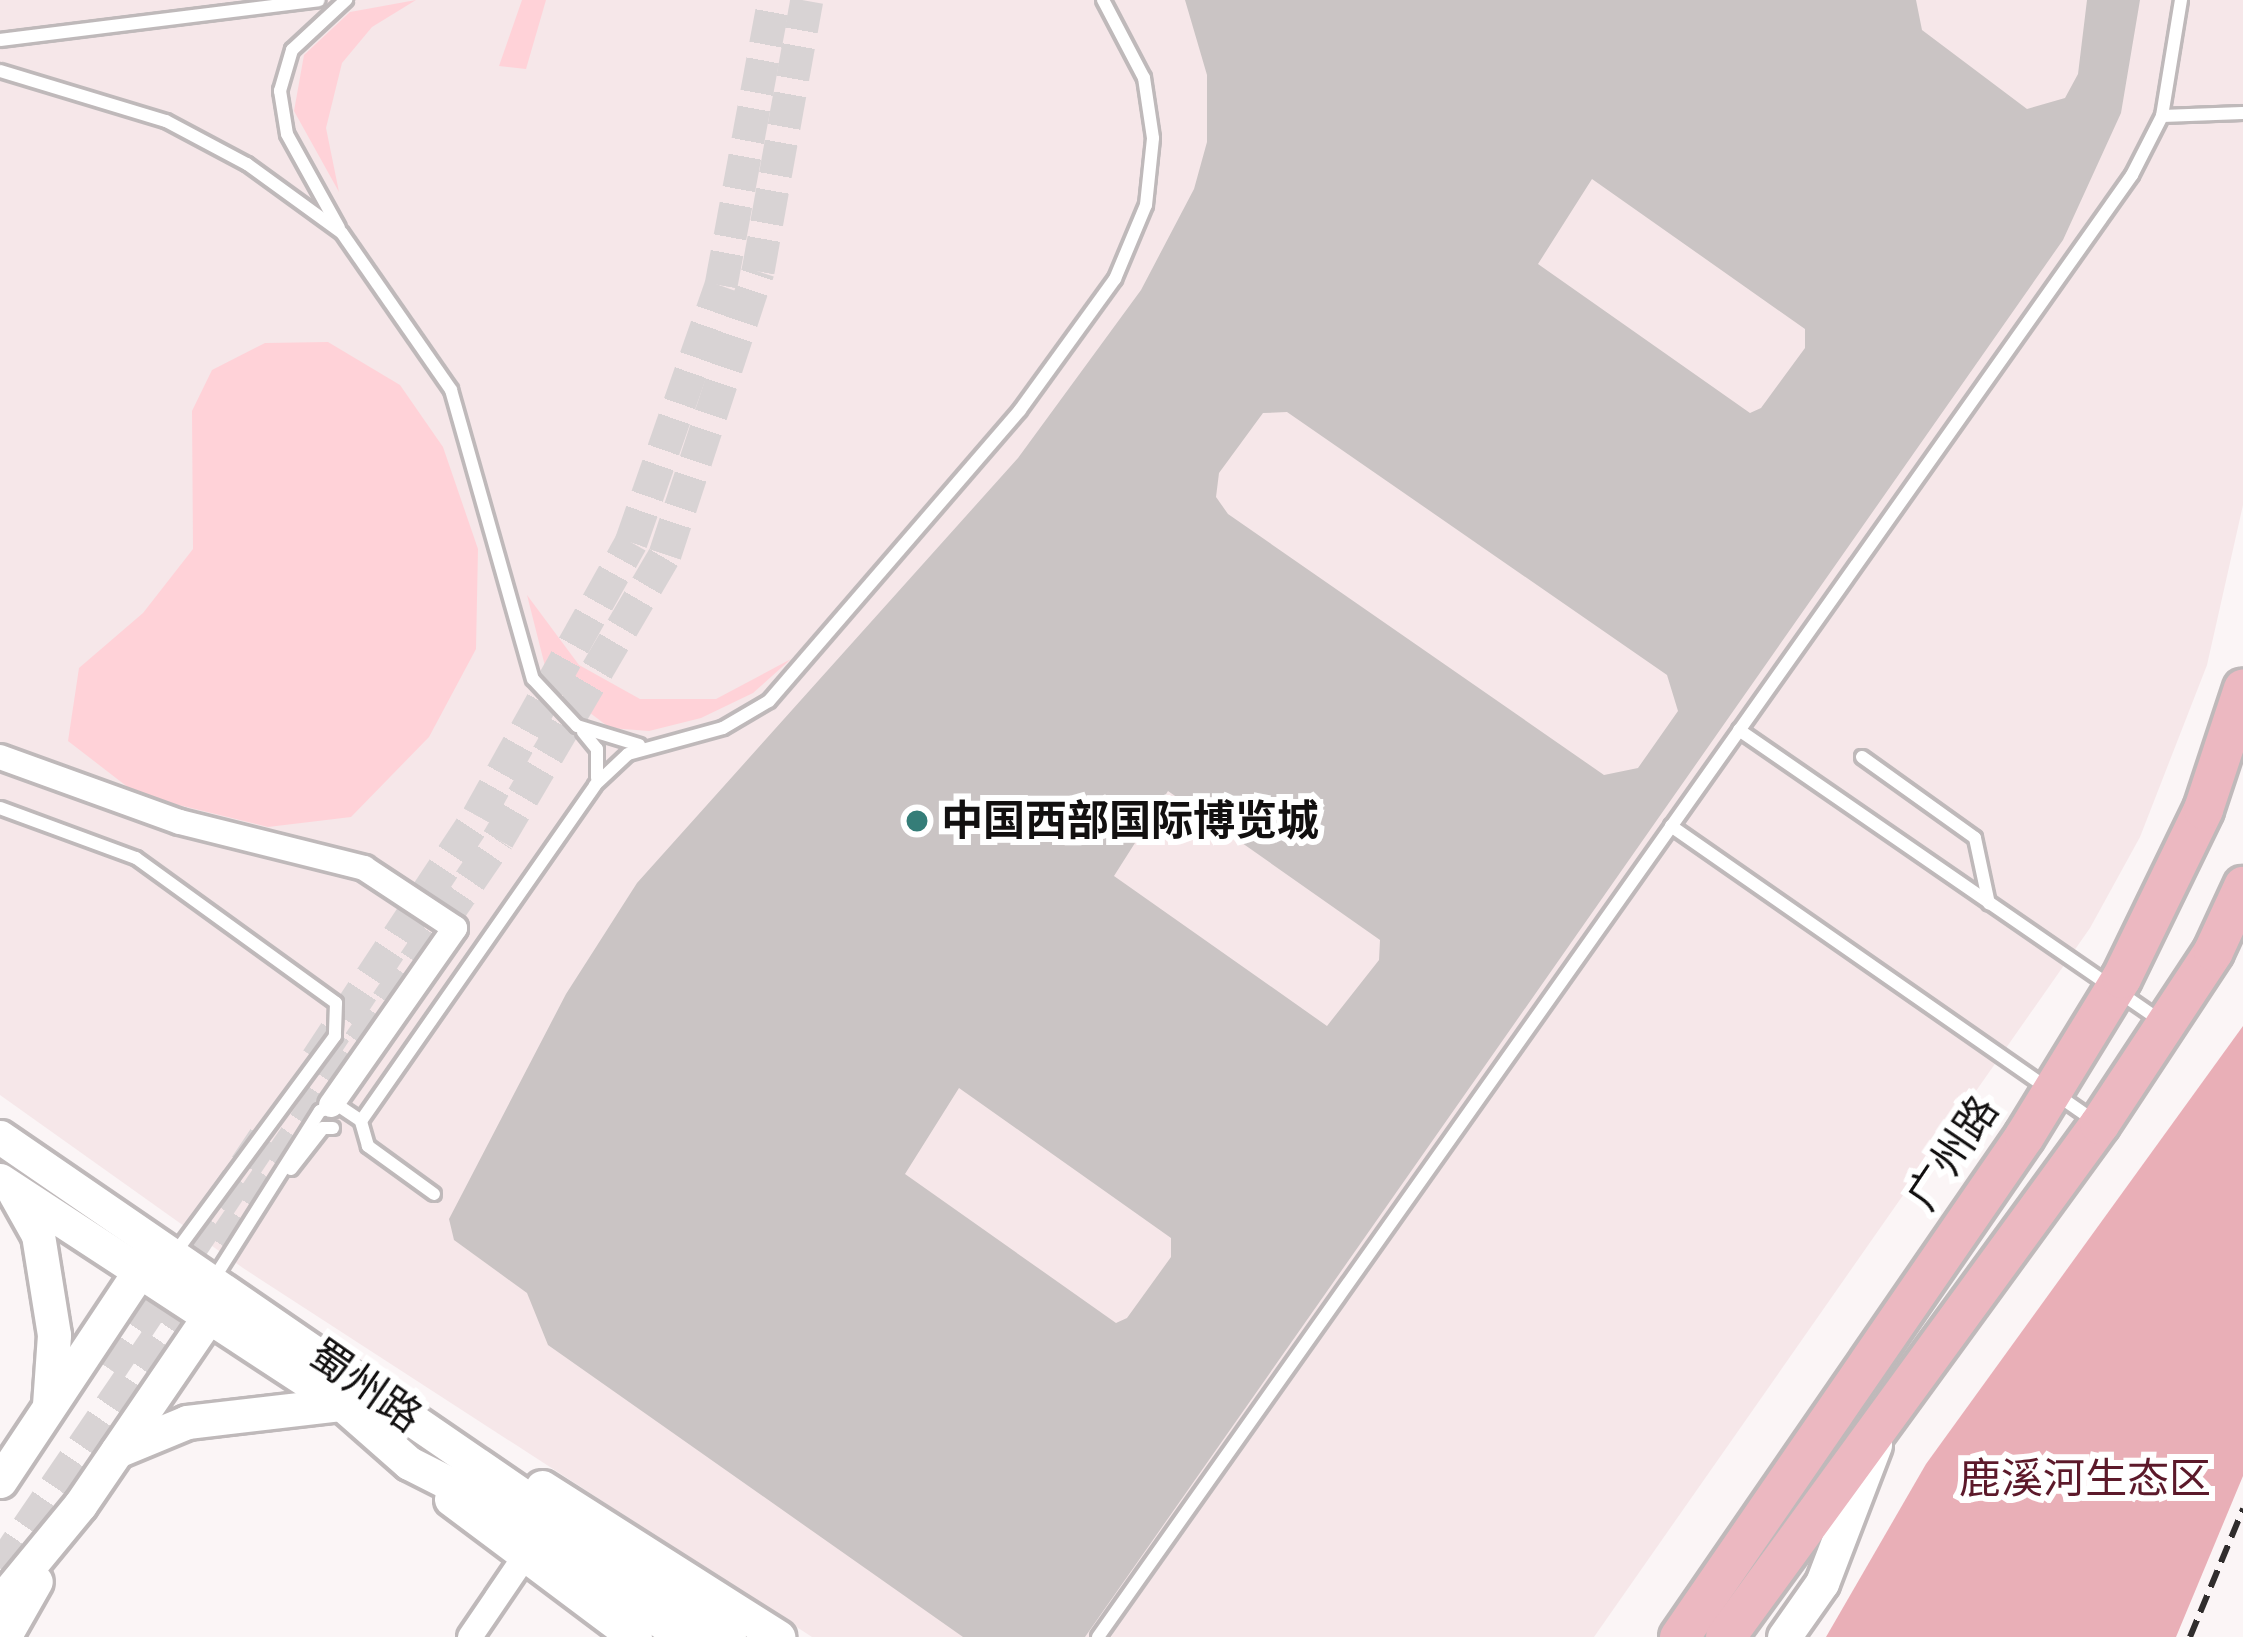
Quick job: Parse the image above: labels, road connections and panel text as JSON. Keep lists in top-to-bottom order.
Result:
{
  "streets": {
    "main road": ["广州路", "蜀州路"]
  },
  "parks": ["鹿溪河生态区"],
  "places": ["中国西部国际博览城"]
}
